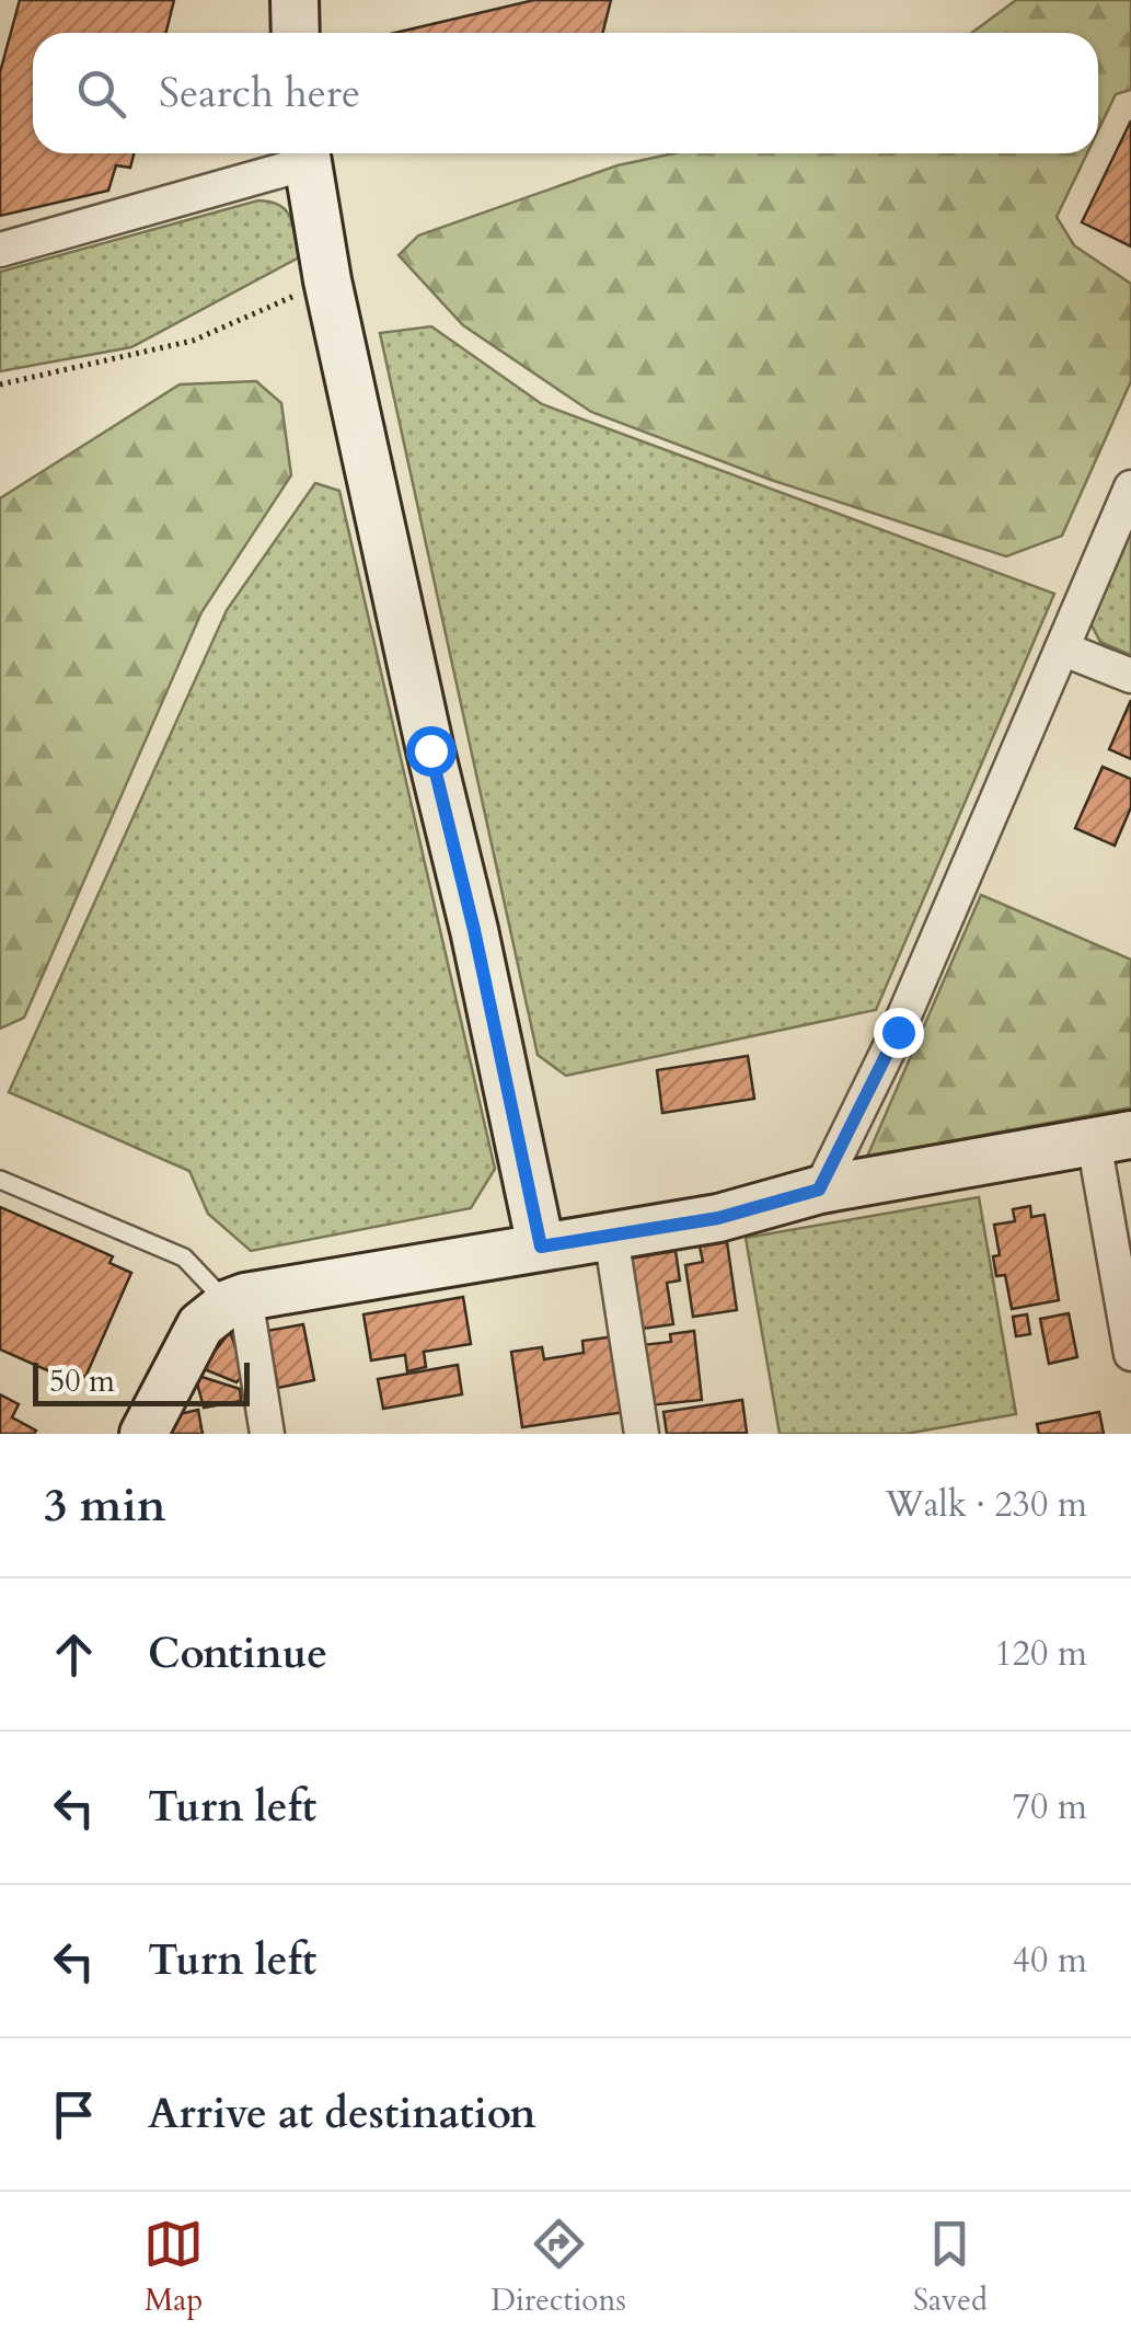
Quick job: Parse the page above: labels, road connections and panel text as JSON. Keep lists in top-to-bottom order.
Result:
{
  "scale_bar": "50 m",
  "page": {
    "search": "Search here",
    "scale": "50 m",
    "heading": ["3 min", "Walk · 230 m"],
    "list": [
      ["Continue", "120 m"],
      ["Turn left", "70 m"],
      ["Turn left", "40 m"],
      "Arrive at destination"
    ],
    "nav": ["Map", "Directions", "Saved"]
  }
}
